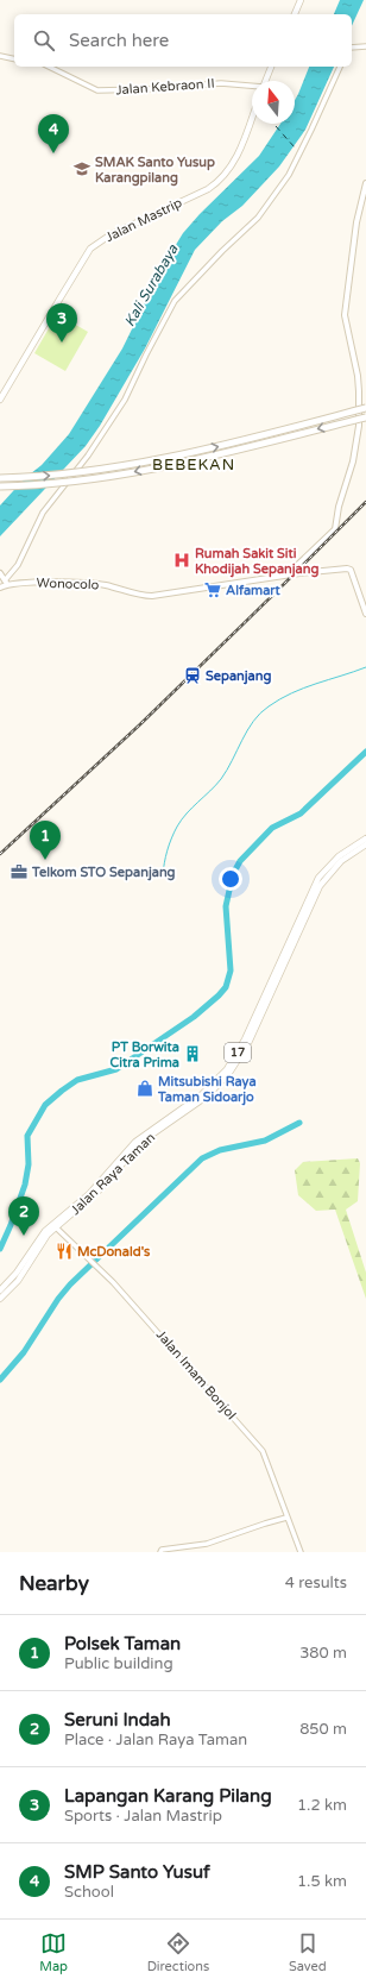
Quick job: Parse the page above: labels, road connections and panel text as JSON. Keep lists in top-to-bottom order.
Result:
{
  "streets": {
    "main road": [
      "Jalan Mastrip",
      "Wonocolo",
      "17",
      "Jalan Raya Taman"
    ],
    "street": ["Jalan Kebraon II", "Jalan Imam Bonjol"]
  },
  "crossings": [
    ["Jalan Raya Taman", "Jalan Imam Bonjol"]
  ],
  "districts": ["BEBEKAN"],
  "water": ["Kali Surabaya"],
  "places": {
    "school or university": ["SMAK Santo Yusup Karangpilang"],
    "hospital": ["Rumah Sakit Siti Khodijah Sepanjang"],
    "supermarket": ["Alfamart"],
    "station": ["Sepanjang"],
    "office": ["Telkom STO Sepanjang"],
    "building": ["PT Borwita Citra Prima"],
    "shop": ["Mitsubishi Raya Taman Sidoarjo"],
    "restaurant": ["McDonald's"]
  },
  "north": "top",
  "page": {
    "search": "Search here",
    "pins": [
      "4",
      "3",
      "1",
      "2"
    ],
    "heading": ["Nearby", "4 results"],
    "list": [
      {
        "mark": "1",
        "name": "Polsek Taman",
        "note": "Public building",
        "value": "380 m"
      },
      {
        "mark": "2",
        "name": "Seruni Indah",
        "note": "Place · Jalan Raya Taman",
        "value": "850 m"
      },
      {
        "mark": "3",
        "name": "Lapangan Karang Pilang",
        "note": "Sports · Jalan Mastrip",
        "value": "1.2 km"
      },
      {
        "mark": "4",
        "name": "SMP Santo Yusuf",
        "note": "School",
        "value": "1.5 km"
      }
    ],
    "nav": ["Map", "Directions", "Saved"]
  }
}
